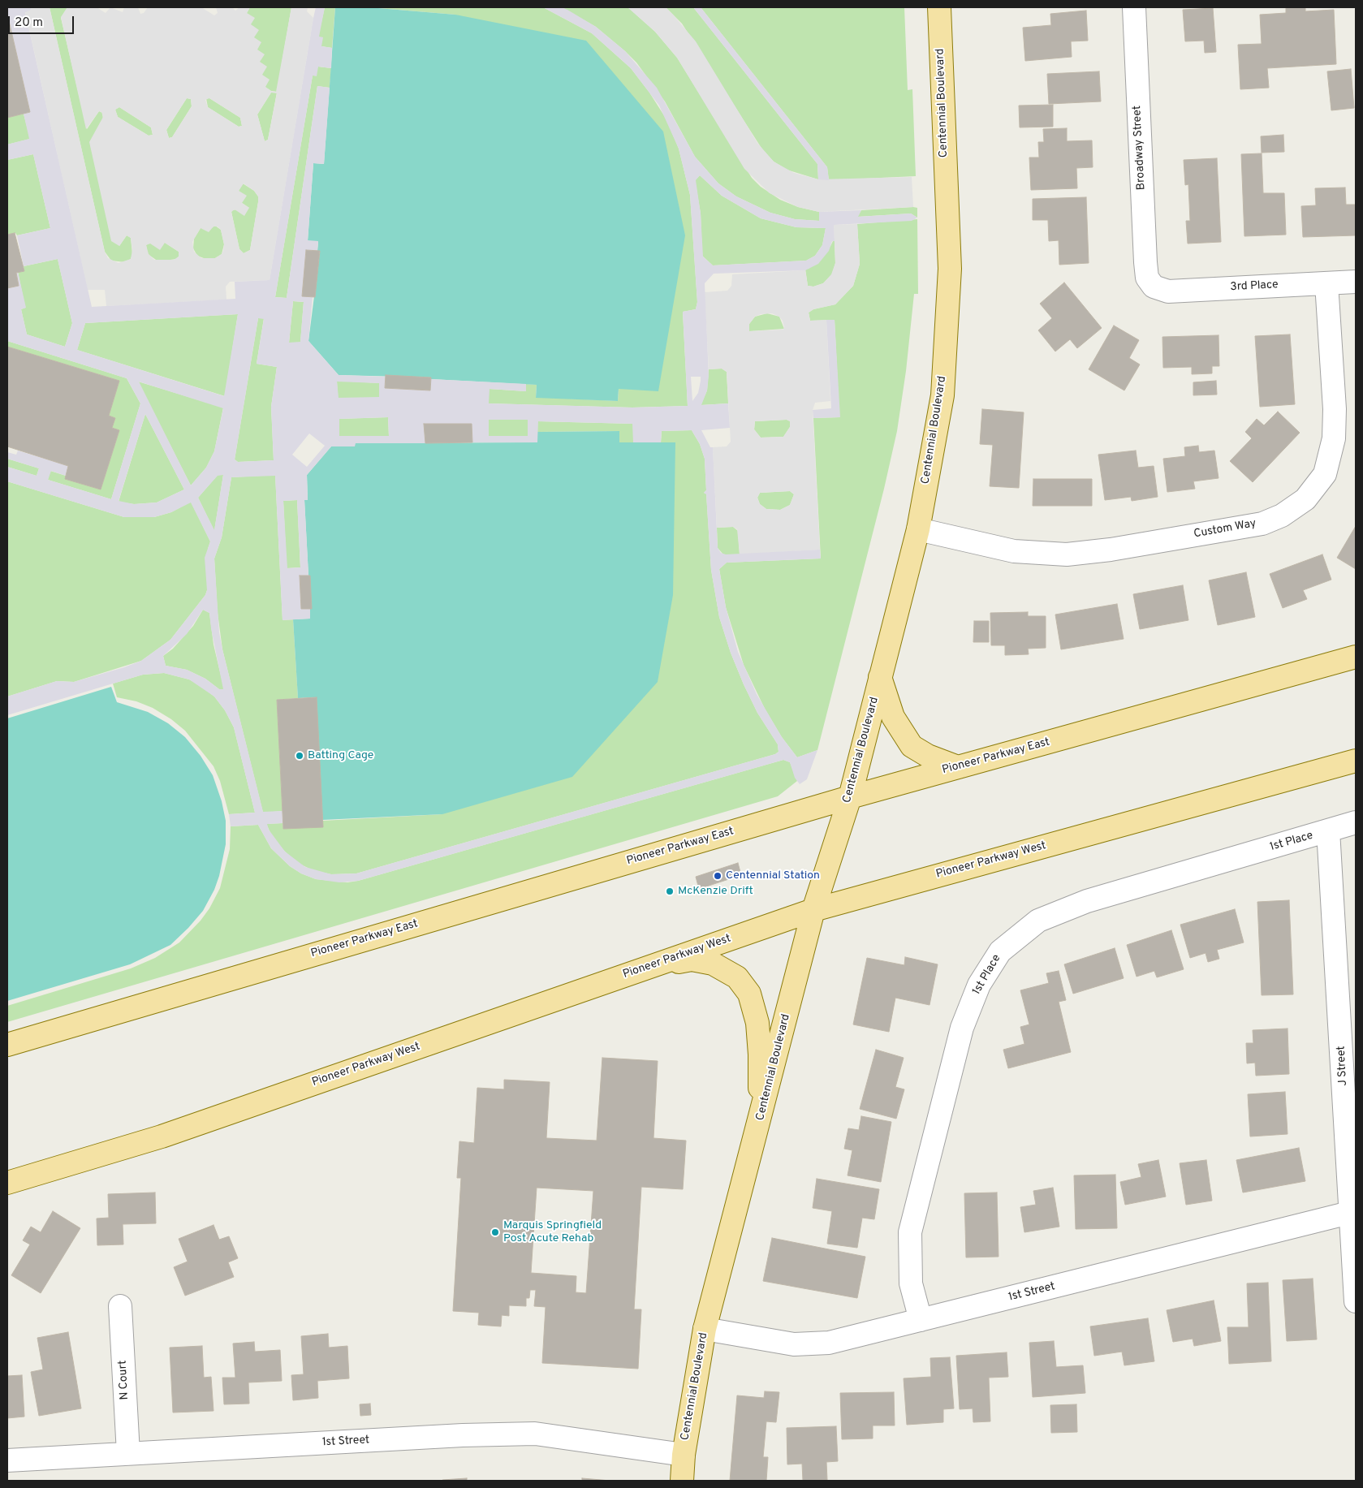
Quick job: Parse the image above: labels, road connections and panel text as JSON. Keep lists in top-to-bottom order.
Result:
{
  "streets": {
    "main road": ["Centennial Boulevard", "Pioneer Parkway East", "Pioneer Parkway West"],
    "street": [
      "Broadway Street",
      "3rd Place",
      "Custom Way",
      "1st Place",
      "J Street",
      "1st Street",
      "N Court"
    ]
  },
  "crossings": [
    ["Centennial Boulevard", "Custom Way"],
    ["Centennial Boulevard", "Pioneer Parkway East"],
    ["Centennial Boulevard", "Pioneer Parkway West"],
    ["Centennial Boulevard", "1st Street"],
    ["Broadway Street", "3rd Place"],
    ["3rd Place", "Custom Way"],
    ["1st Place", "J Street"],
    ["1st Place", "1st Street"],
    ["J Street", "1st Street"],
    ["1st Street", "N Court"]
  ],
  "places": [
    "Batting Cage",
    "Centennial Station",
    "McKenzie Drift",
    "Marquis Springfield Post Acute Rehab"
  ],
  "scale_bar": "20 m"
}
